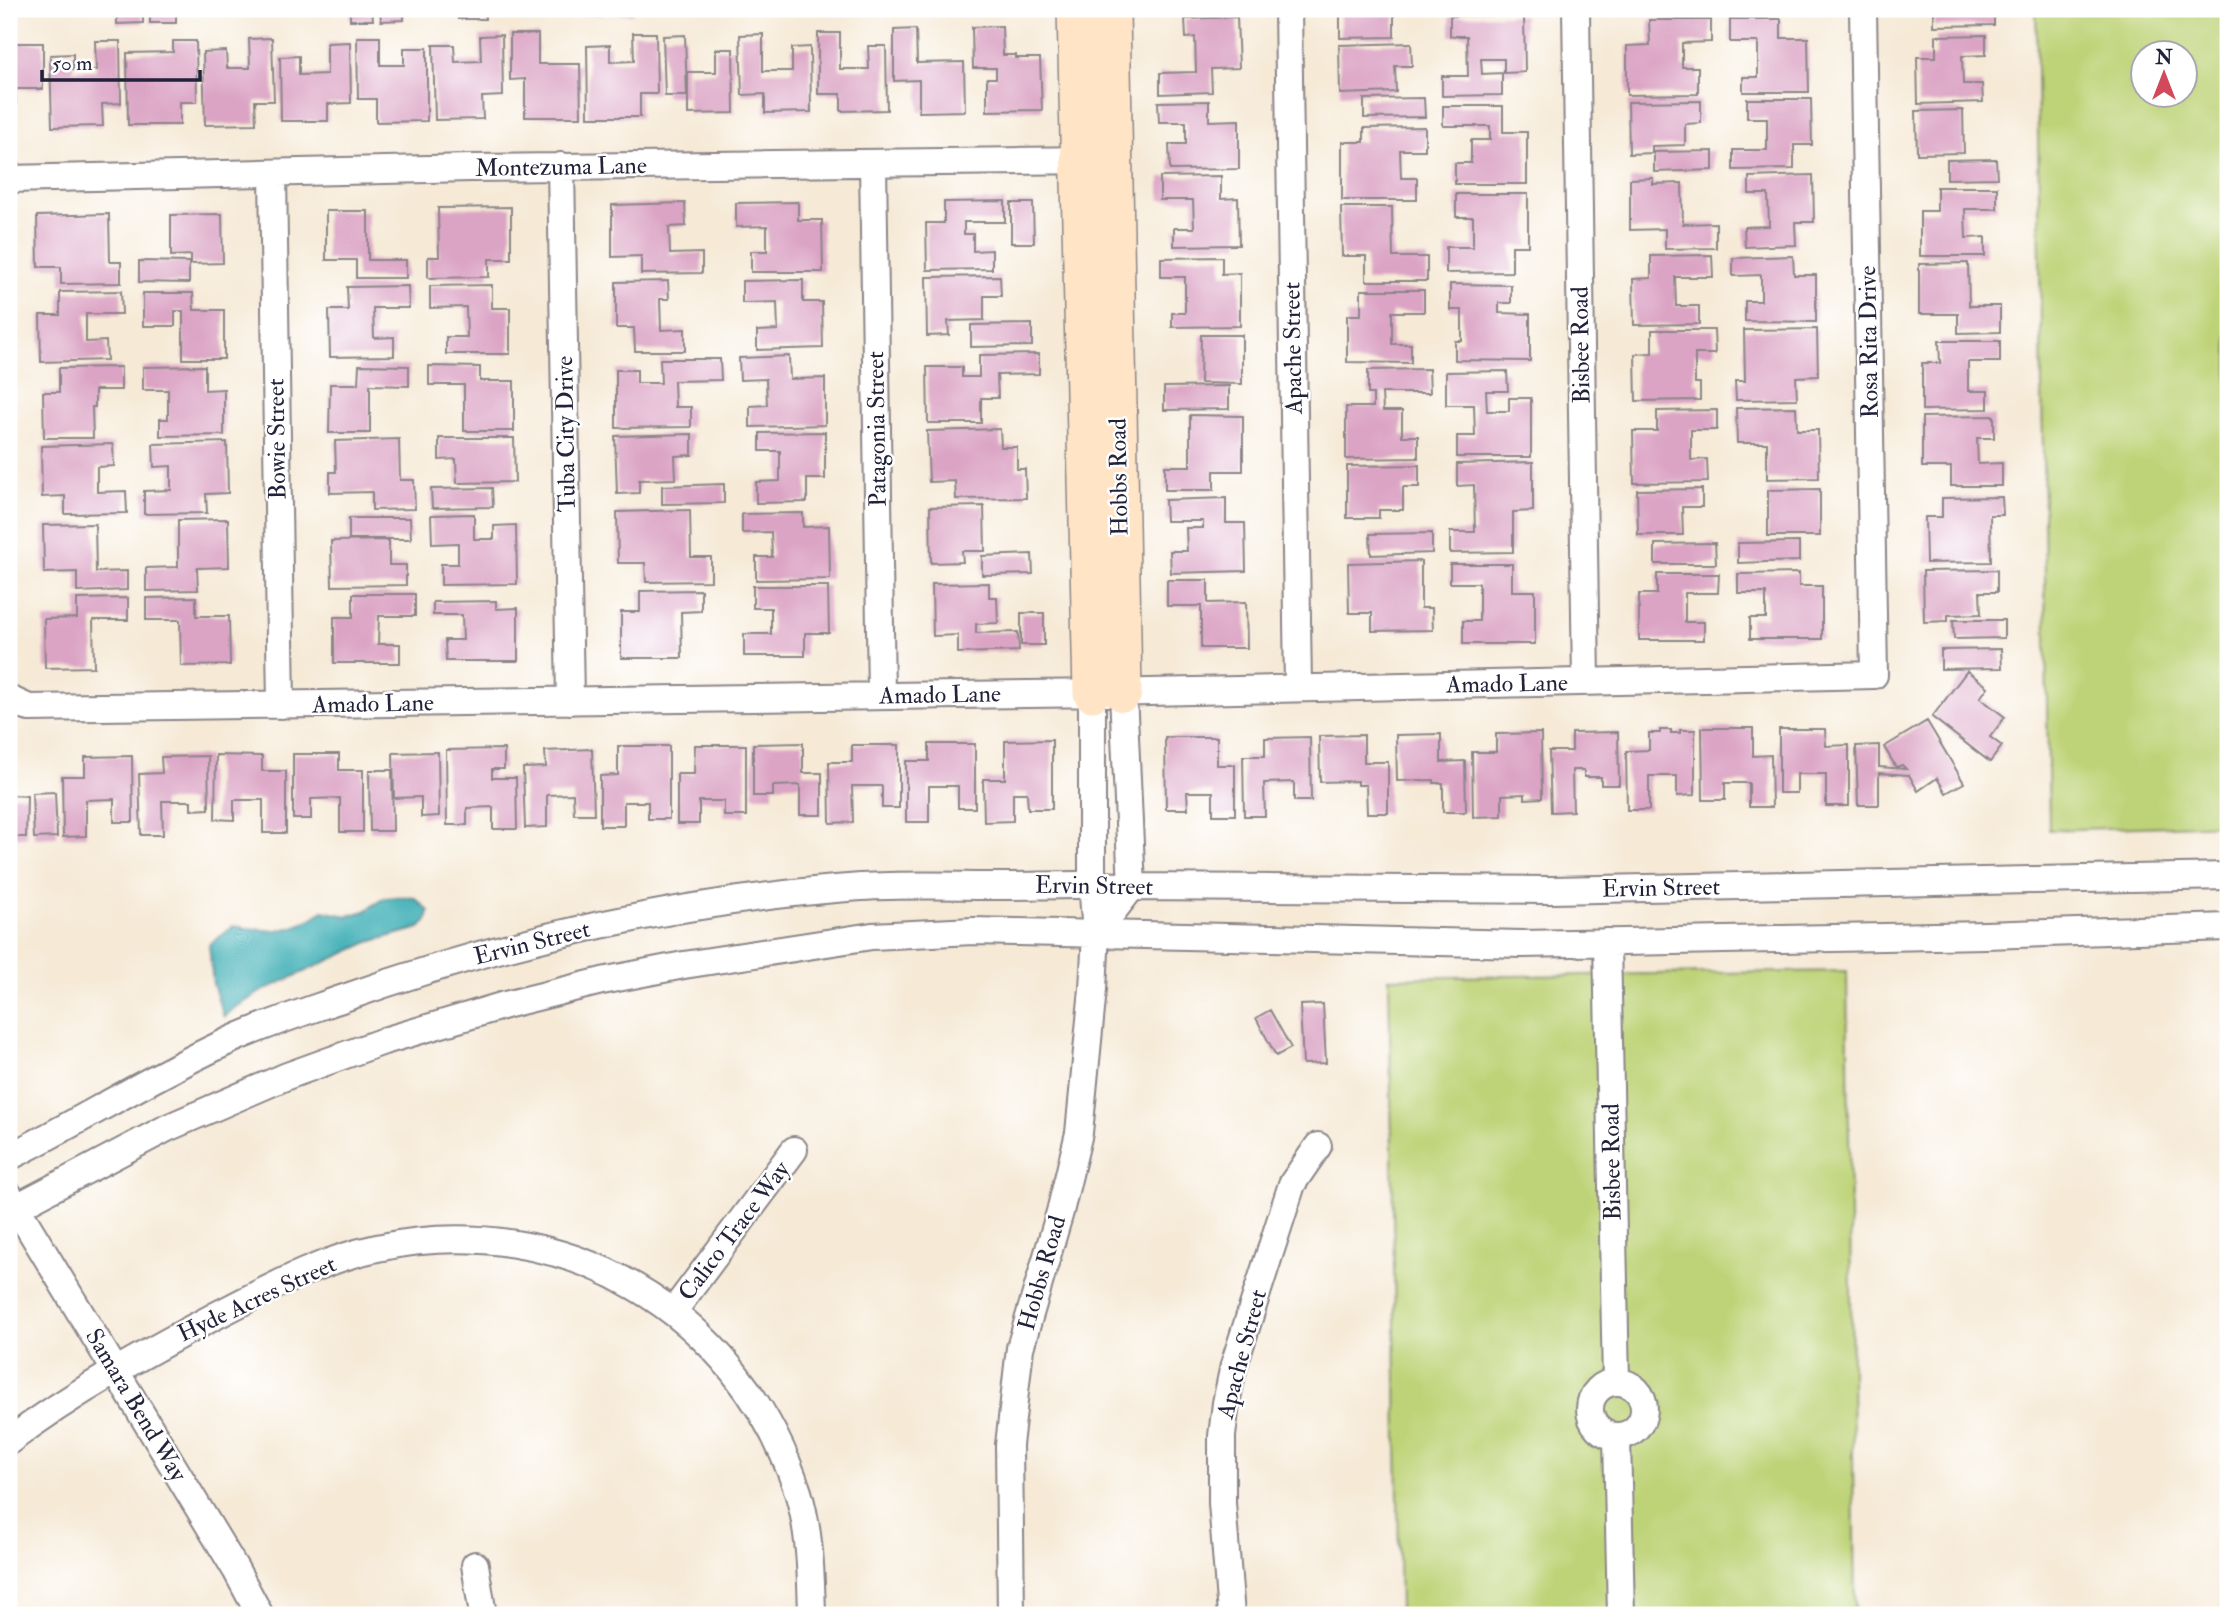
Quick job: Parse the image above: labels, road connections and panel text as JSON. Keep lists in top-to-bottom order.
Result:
{
  "streets": {
    "street": [
      "Montezuma Lane",
      "Rosa Rita Drive",
      "Bisbee Road",
      "Apache Street",
      "Patagonia Street",
      "Tuba City Drive",
      "Bowie Street",
      "Hobbs Road",
      "Amado Lane",
      "Ervin Street",
      "Calico Trace Way",
      "Hyde Acres Street",
      "Samara Bend Way"
    ]
  },
  "crossings": [
    ["Montezuma Lane", "Patagonia Street"],
    ["Montezuma Lane", "Tuba City Drive"],
    ["Montezuma Lane", "Bowie Street"],
    ["Montezuma Lane", "Hobbs Road"],
    ["Rosa Rita Drive", "Amado Lane"],
    ["Bisbee Road", "Amado Lane"],
    ["Bisbee Road", "Ervin Street"],
    ["Apache Street", "Amado Lane"],
    ["Patagonia Street", "Amado Lane"],
    ["Tuba City Drive", "Amado Lane"],
    ["Bowie Street", "Amado Lane"],
    ["Hobbs Road", "Amado Lane"],
    ["Hobbs Road", "Ervin Street"],
    ["Ervin Street", "Samara Bend Way"],
    ["Calico Trace Way", "Hyde Acres Street"],
    ["Hyde Acres Street", "Samara Bend Way"]
  ],
  "scale_bar": "50 m",
  "north": "top"
}
